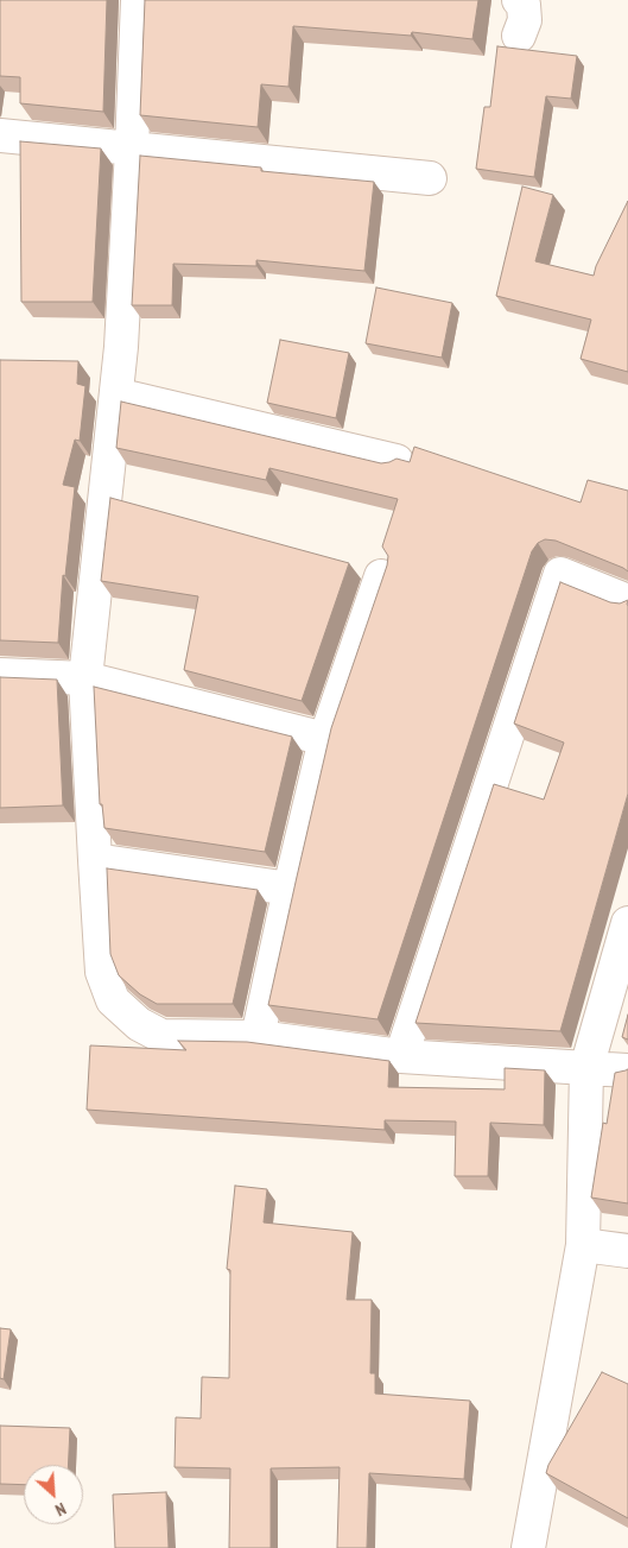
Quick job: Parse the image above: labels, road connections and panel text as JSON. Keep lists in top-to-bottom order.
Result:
{
  "north": "bottom right"
}
